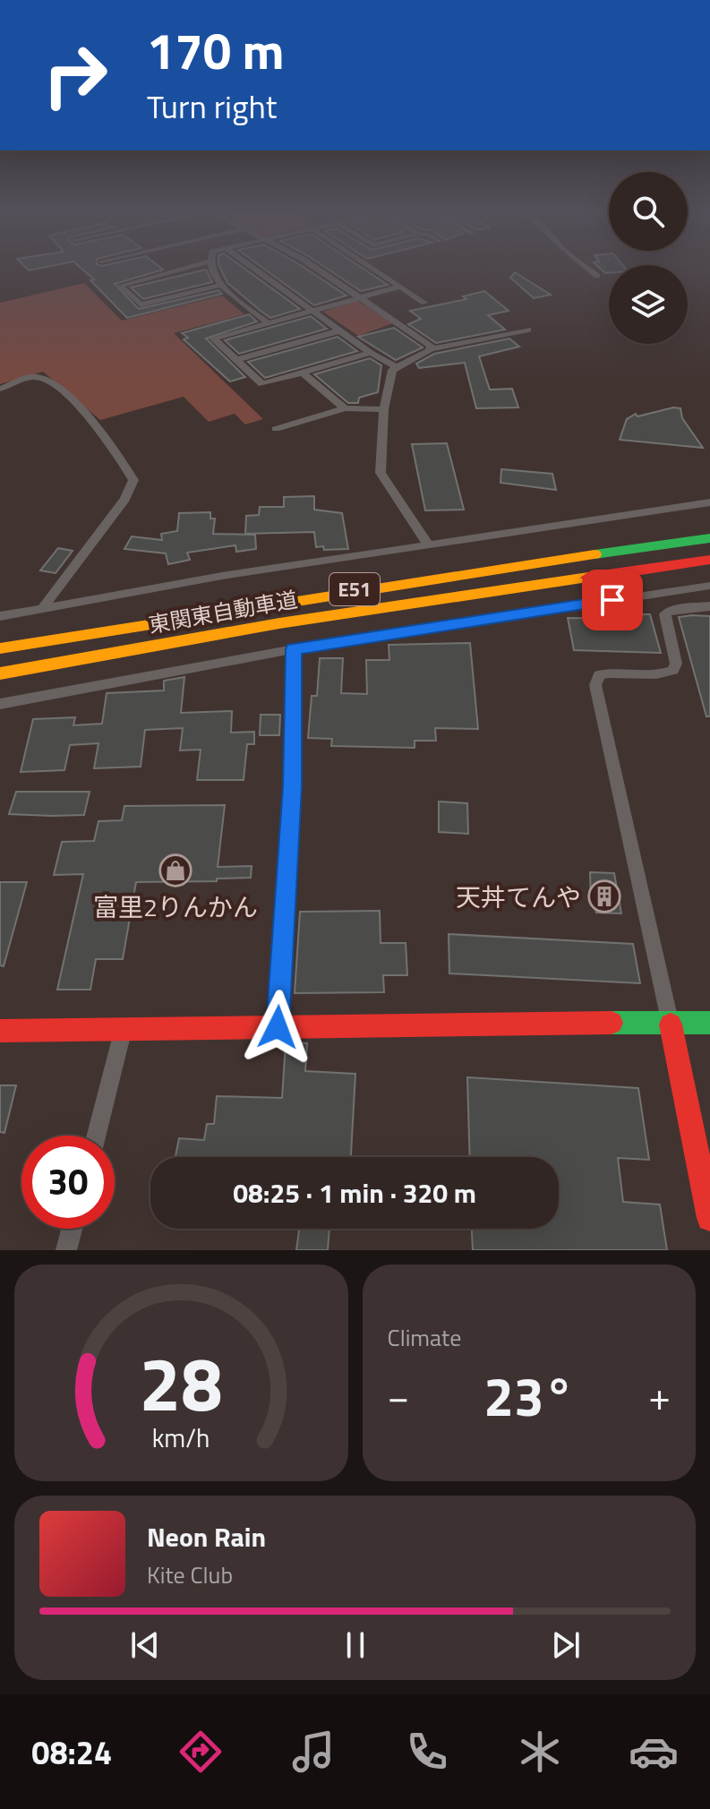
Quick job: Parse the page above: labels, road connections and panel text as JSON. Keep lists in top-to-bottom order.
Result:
{
  "streets": {
    "main road": ["E51", "東関東自動車道"]
  },
  "places": {
    "shop": ["富里2りんかん"],
    "building": ["天丼てんや"]
  },
  "page": {
    "turn": ["170 m", "Turn right"],
    "limit": "30",
    "trip": "08:25 · 1 min · 320 m",
    "tile": "Climate",
    "heat": ["−", "23°", "+"],
    "song": ["Neon Rain", "Kite Club"],
    "tabs": "08:24",
    "gauge": ["28", "km/h"]
  }
}
